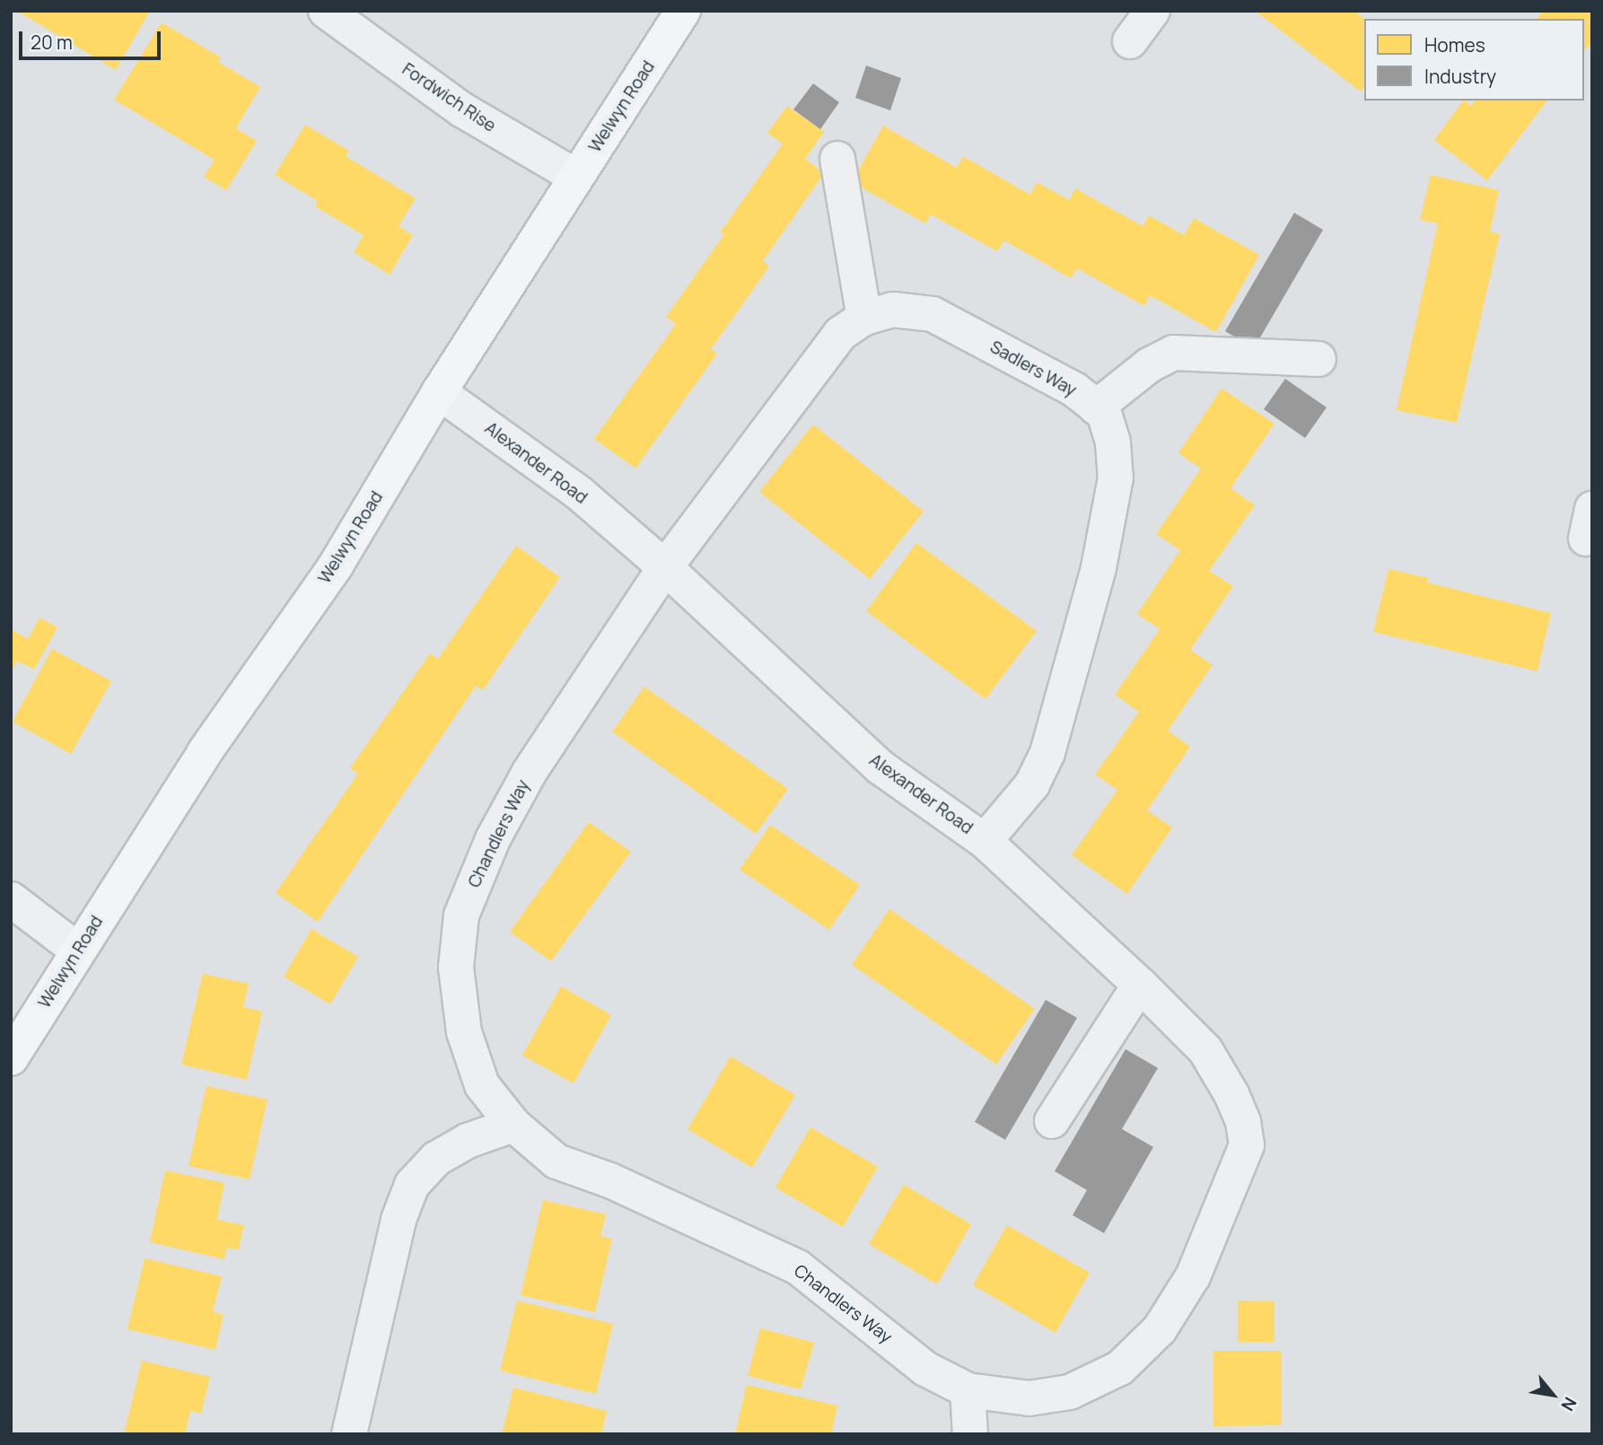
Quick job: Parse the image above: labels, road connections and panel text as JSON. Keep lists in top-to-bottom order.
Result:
{
  "streets": {
    "main road": ["Welwyn Road"],
    "street": [
      "Fordwich Rise",
      "Sadlers Way",
      "Alexander Road",
      "Chandlers Way"
    ]
  },
  "crossings": [
    ["Fordwich Rise", "Welwyn Road"],
    ["Welwyn Road", "Alexander Road"],
    ["Sadlers Way", "Alexander Road"],
    ["Sadlers Way", "Chandlers Way"],
    ["Alexander Road", "Chandlers Way"]
  ],
  "legend": ["Homes", "Industry"],
  "scale_bar": "20 m",
  "north": "bottom right"
}
